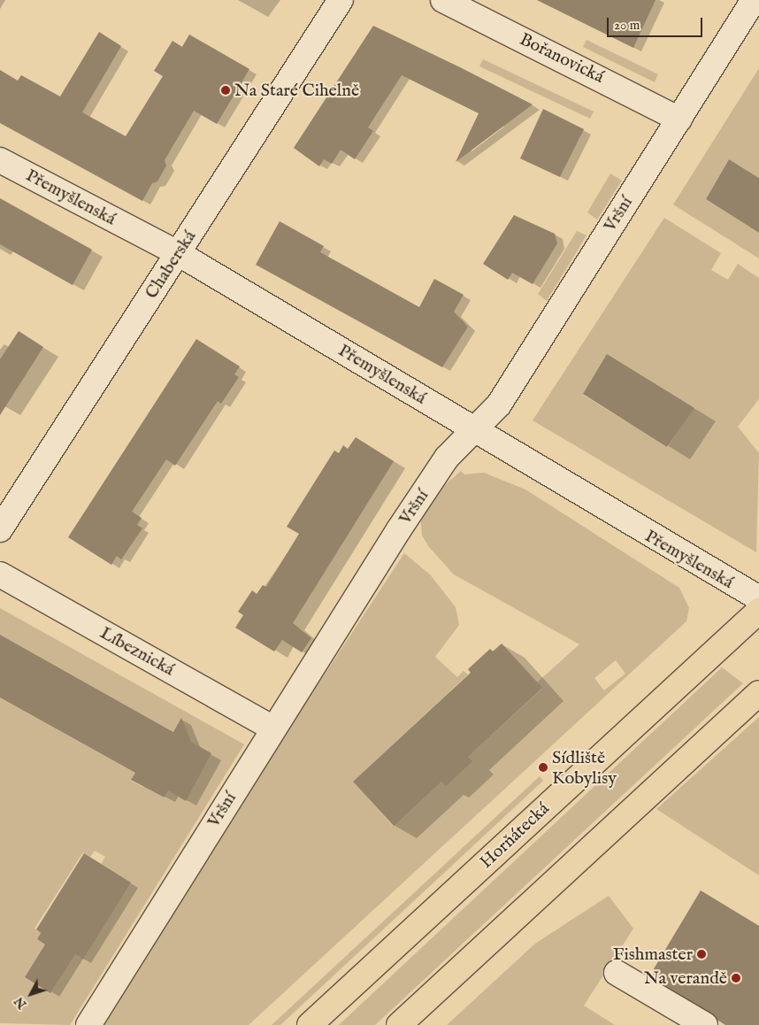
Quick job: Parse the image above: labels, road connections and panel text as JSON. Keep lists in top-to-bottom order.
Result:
{
  "streets": {
    "main road": ["Horňátecká"],
    "street": [
      "Bořanovická",
      "Přemyšlenská",
      "Vršní",
      "Chaberská",
      "Líbeznická"
    ]
  },
  "crossings": [
    ["Bořanovická", "Vršní"],
    ["Přemyšlenská", "Vršní"],
    ["Přemyšlenská", "Chaberská"],
    ["Vršní", "Líbeznická"]
  ],
  "places": [
    "Na Staré Cihelně",
    "Sídliště Kobylisy",
    "Fishmaster",
    "Na verandě"
  ],
  "scale_bar": "20 m",
  "north": "bottom left"
}
